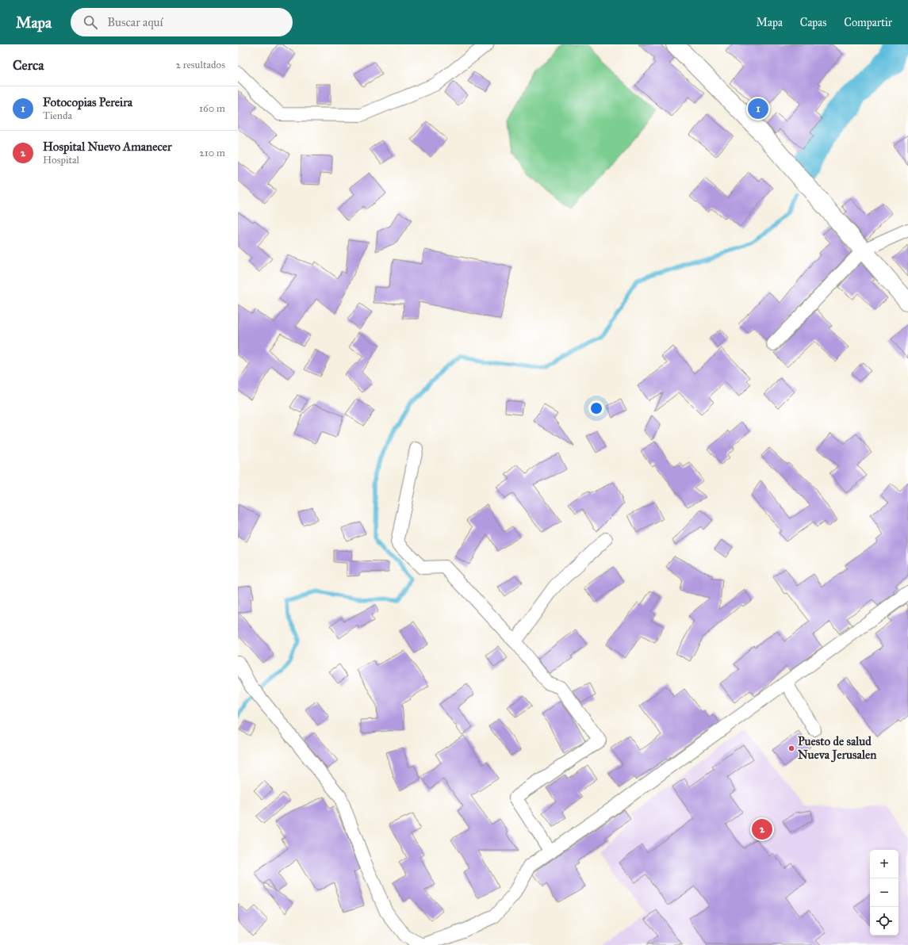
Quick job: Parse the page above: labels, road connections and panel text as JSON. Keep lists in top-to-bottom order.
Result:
{
  "places": ["Puesto de salud Nueva Jerusalen"],
  "page": {
    "header": "Mapa",
    "search": "Buscar aquí",
    "nav": ["Mapa", "Capas", "Compartir"],
    "heading": ["Cerca", "2 resultados"],
    "list": [
      {
        "mark": "1",
        "name": "Fotocopias Pereira",
        "note": "Tienda",
        "value": "160 m"
      },
      {
        "mark": "2",
        "name": "Hospital Nuevo Amanecer",
        "note": "Hospital",
        "value": "210 m"
      }
    ],
    "pins": ["1", "2"],
    "map_buttons": ["+", "−"]
  }
}
